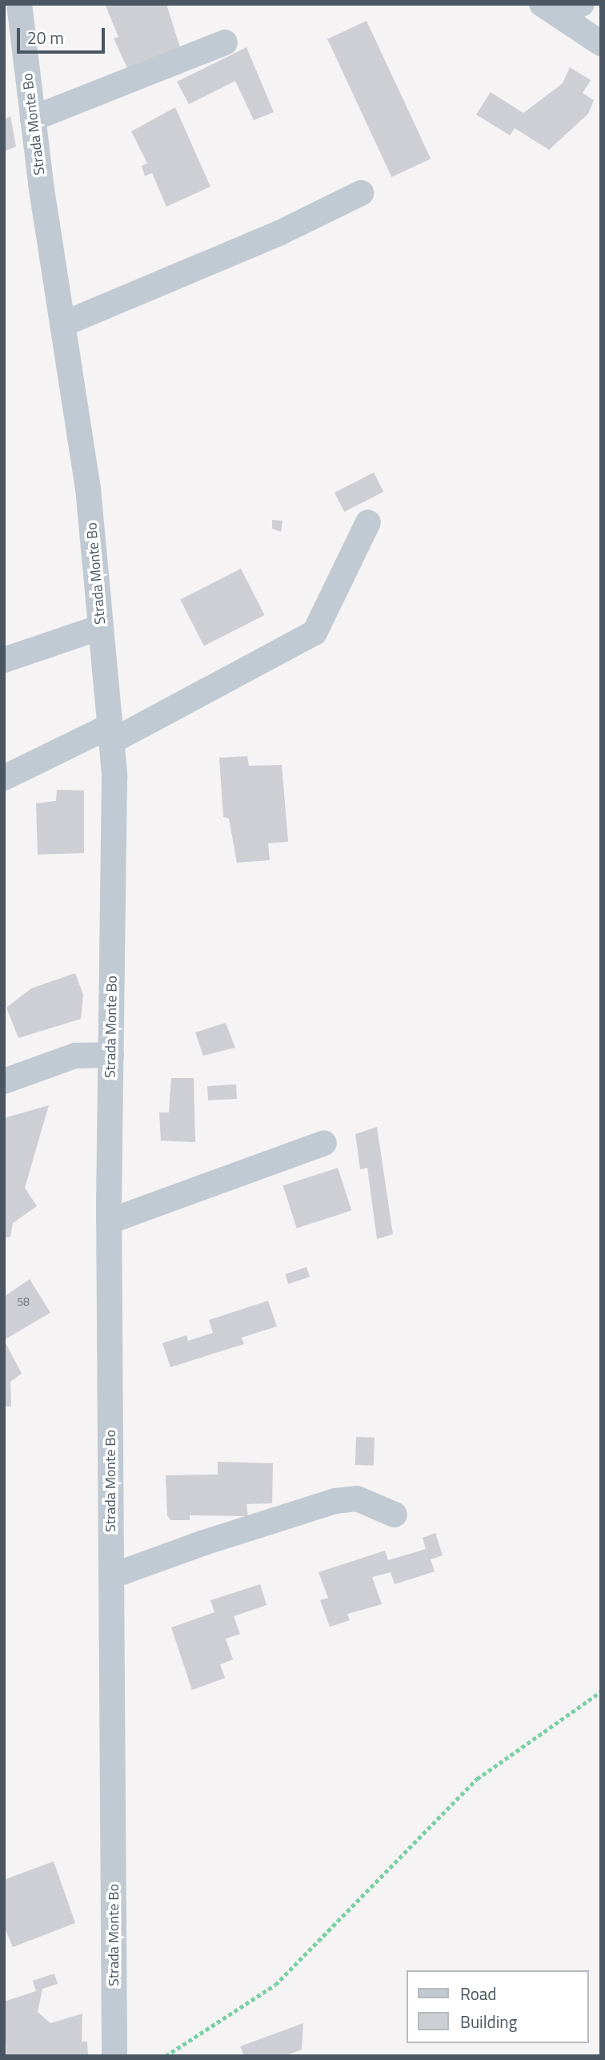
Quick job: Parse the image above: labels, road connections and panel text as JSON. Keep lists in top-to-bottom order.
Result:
{
  "streets": {
    "street": ["Strada Monte Bo"]
  },
  "house_numbers": ["58"],
  "legend": ["Road", "Building"],
  "scale_bar": "20 m"
}
